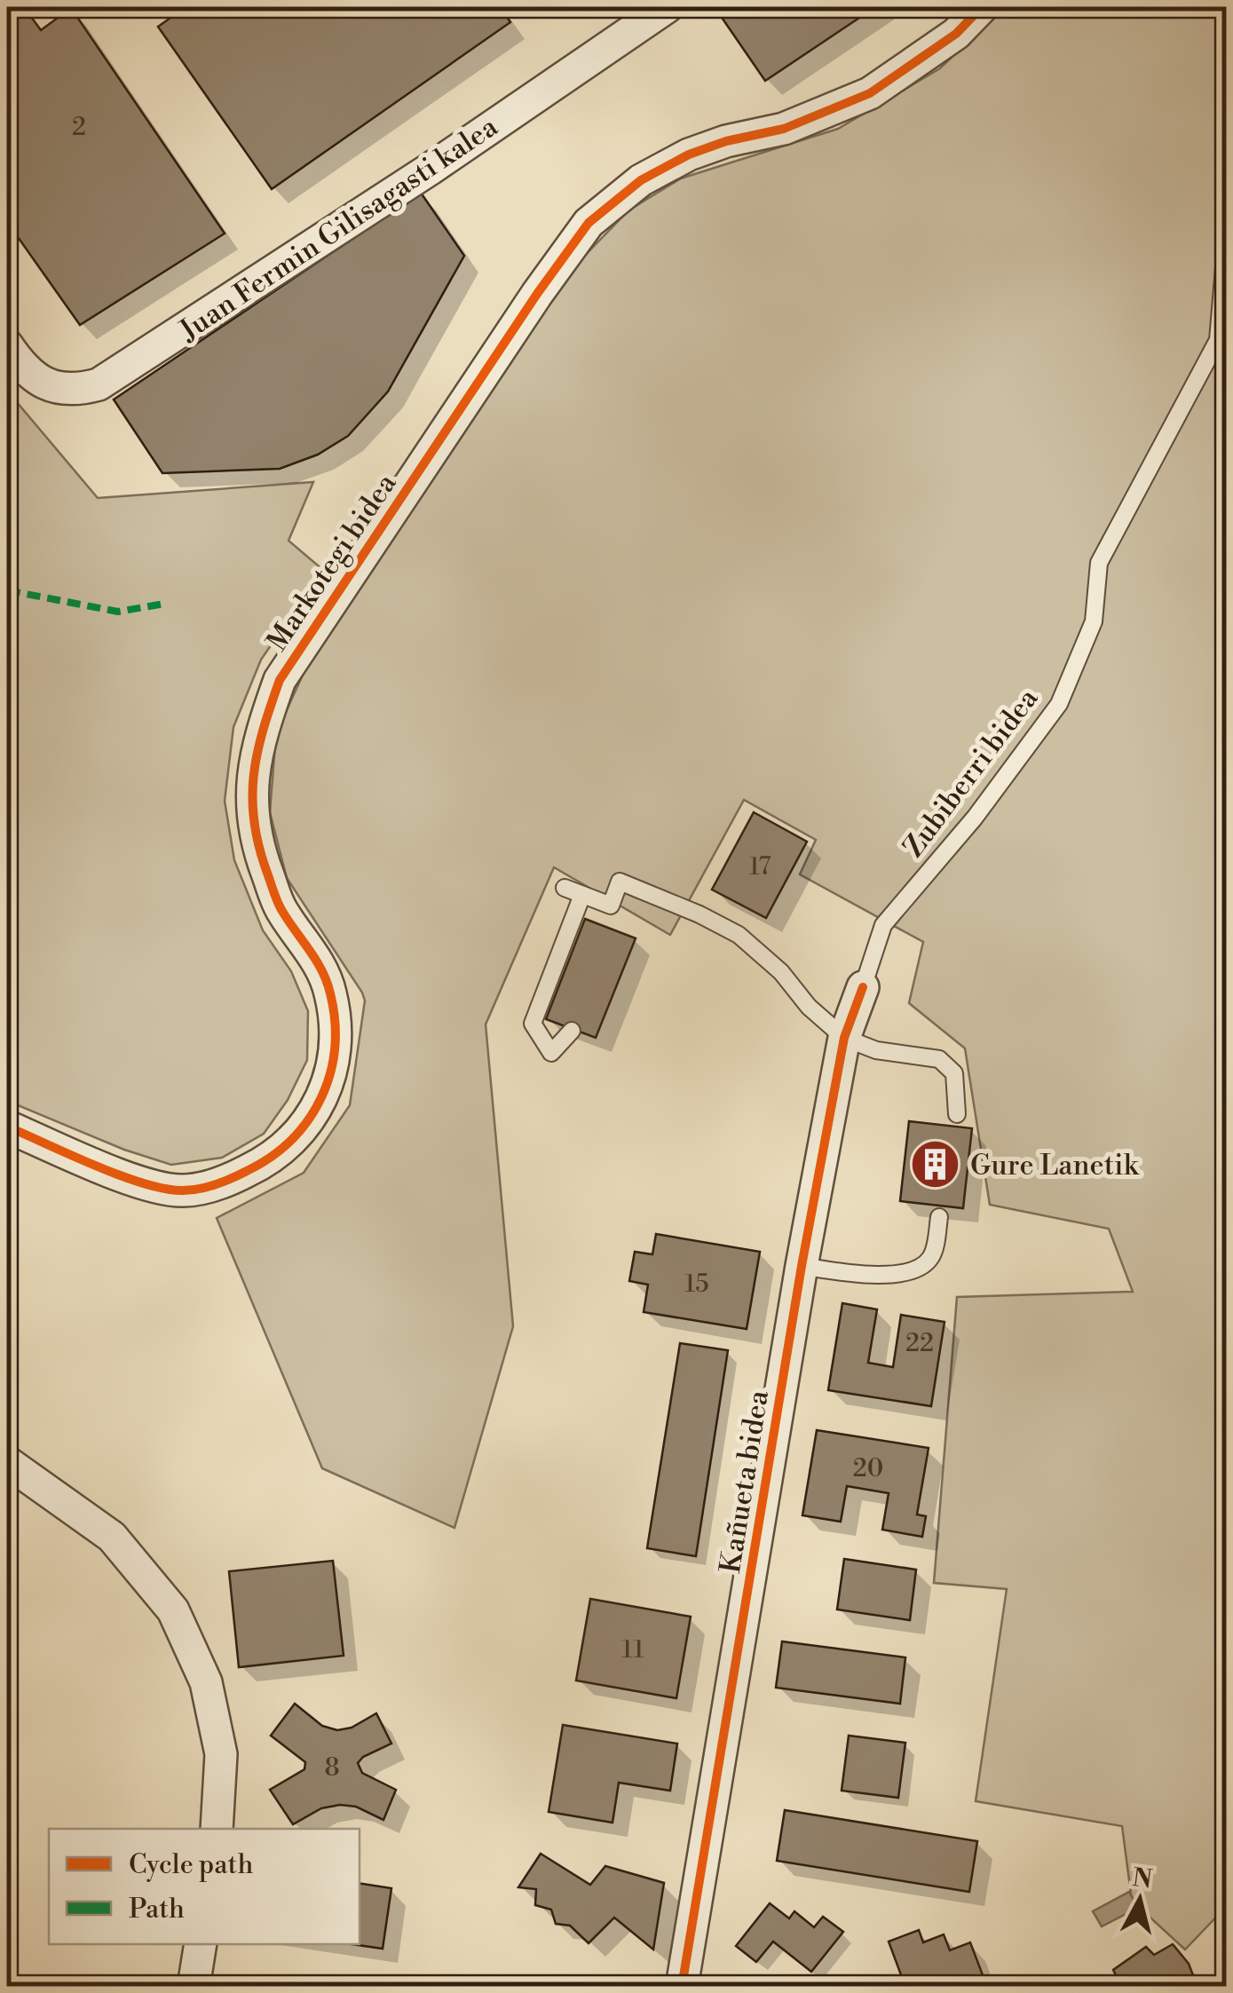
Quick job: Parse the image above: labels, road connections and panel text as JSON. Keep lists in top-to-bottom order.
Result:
{
  "streets": {
    "street": ["Juan Fermin Gilisagasti kalea", "Markotegi bidea", "Kañueta bidea"],
    "lane": ["Zubiberri bidea"]
  },
  "crossings": [
    ["Zubiberri bidea", "Kañueta bidea"]
  ],
  "places": {
    "building": ["Gure Lanetik"]
  },
  "house_numbers": [
    "2",
    "17",
    "15",
    "22",
    "20",
    "11",
    "8"
  ],
  "legend": ["Cycle path", "Path"],
  "north": "top"
}
